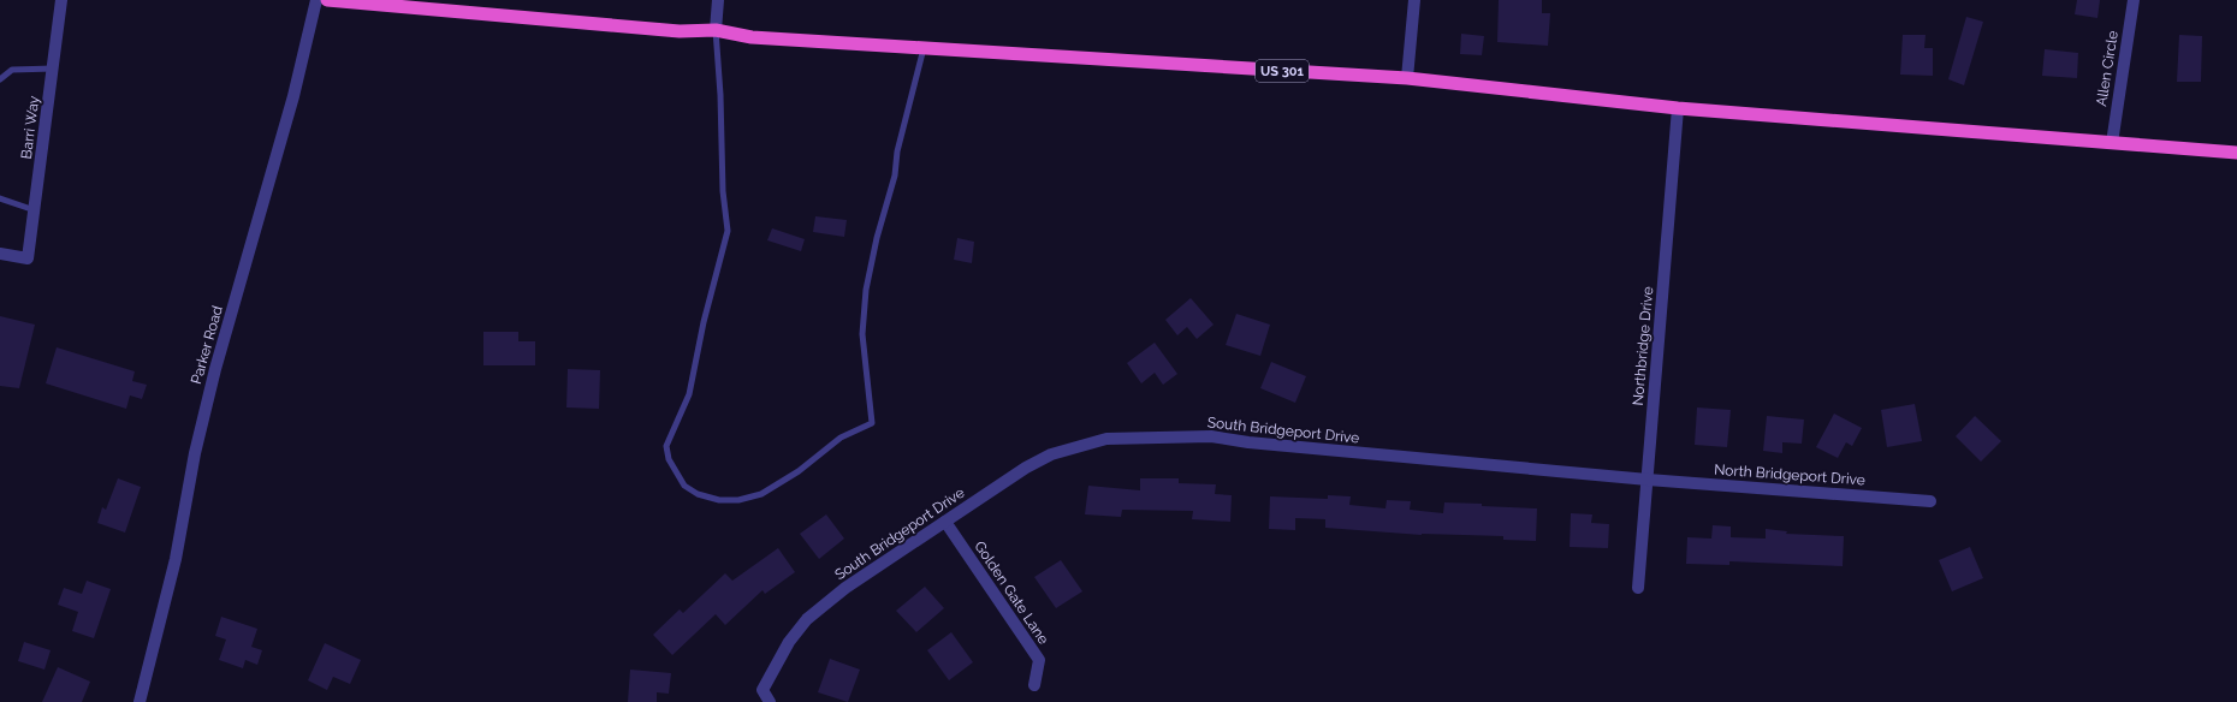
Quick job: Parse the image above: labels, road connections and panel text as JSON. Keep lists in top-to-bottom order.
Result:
{
  "streets": {
    "highway": ["US 301"],
    "street": [
      "Allen Circle",
      "Barri Way",
      "Parker Road",
      "Northbridge Drive",
      "South Bridgeport Drive",
      "North Bridgeport Drive",
      "Golden Gate Lane"
    ]
  },
  "crossings": [
    ["Allen Circle", "US 301"],
    ["US 301", "Northbridge Drive"],
    ["Northbridge Drive", "South Bridgeport Drive"],
    ["Northbridge Drive", "North Bridgeport Drive"],
    ["South Bridgeport Drive", "North Bridgeport Drive"],
    ["South Bridgeport Drive", "Golden Gate Lane"]
  ]
}
